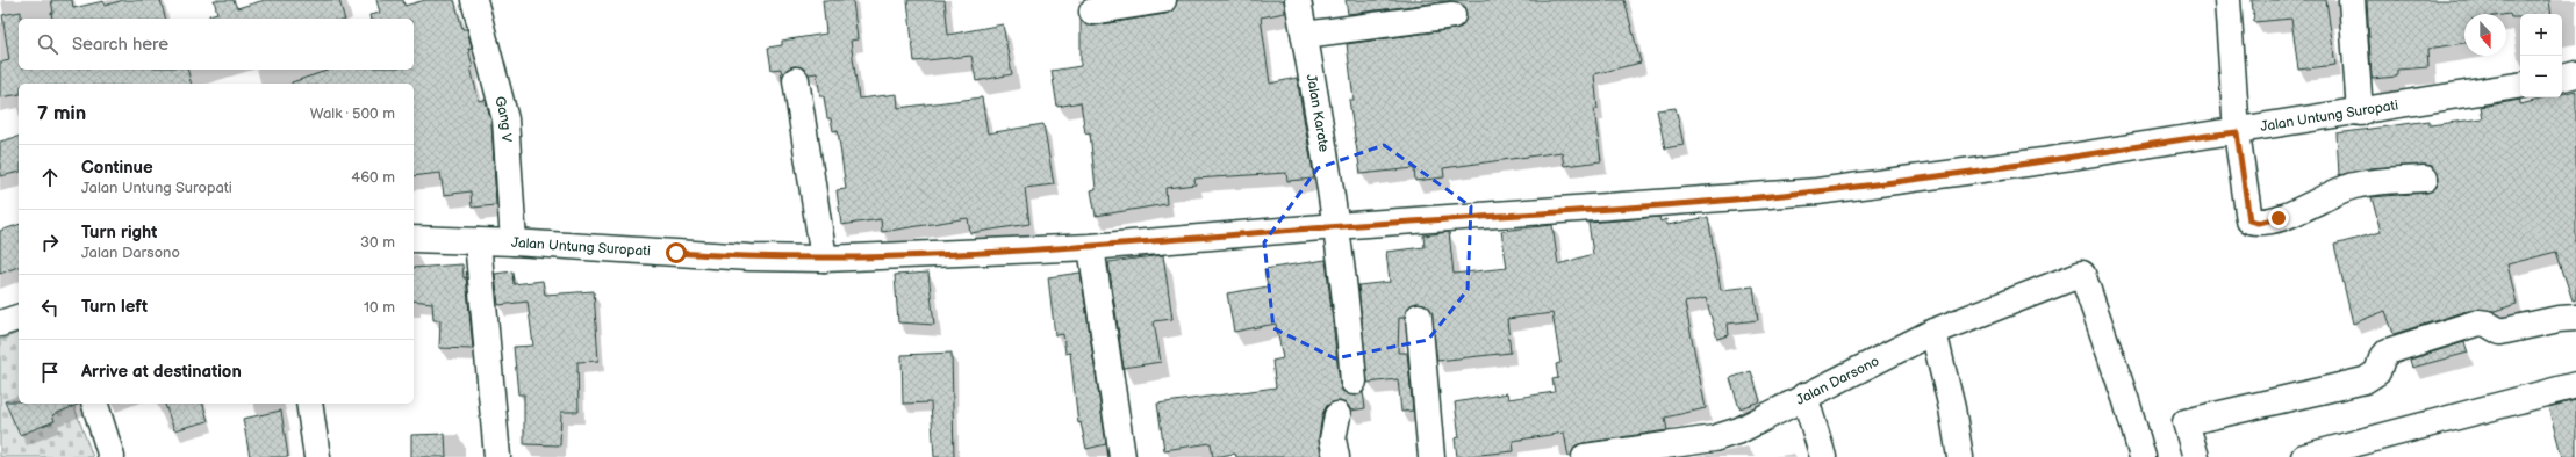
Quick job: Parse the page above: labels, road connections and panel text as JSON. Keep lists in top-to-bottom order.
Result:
{
  "streets": {
    "street": [
      "Jalan Karate",
      "Jalan Untung Suropati",
      "Gang V",
      "Jalan Darsono"
    ]
  },
  "crossings": [
    ["Jalan Karate", "Jalan Untung Suropati"],
    ["Jalan Untung Suropati", "Gang V"]
  ],
  "north": "bottom",
  "page": {
    "map_buttons": ["+", "−"],
    "search": "Search here",
    "heading": ["7 min", "Walk · 500 m"],
    "list": [
      ["Continue", "Jalan Untung Suropati", "460 m"],
      ["Turn right", "Jalan Darsono", "30 m"],
      ["Turn left", "10 m"],
      "Arrive at destination"
    ]
  }
}
